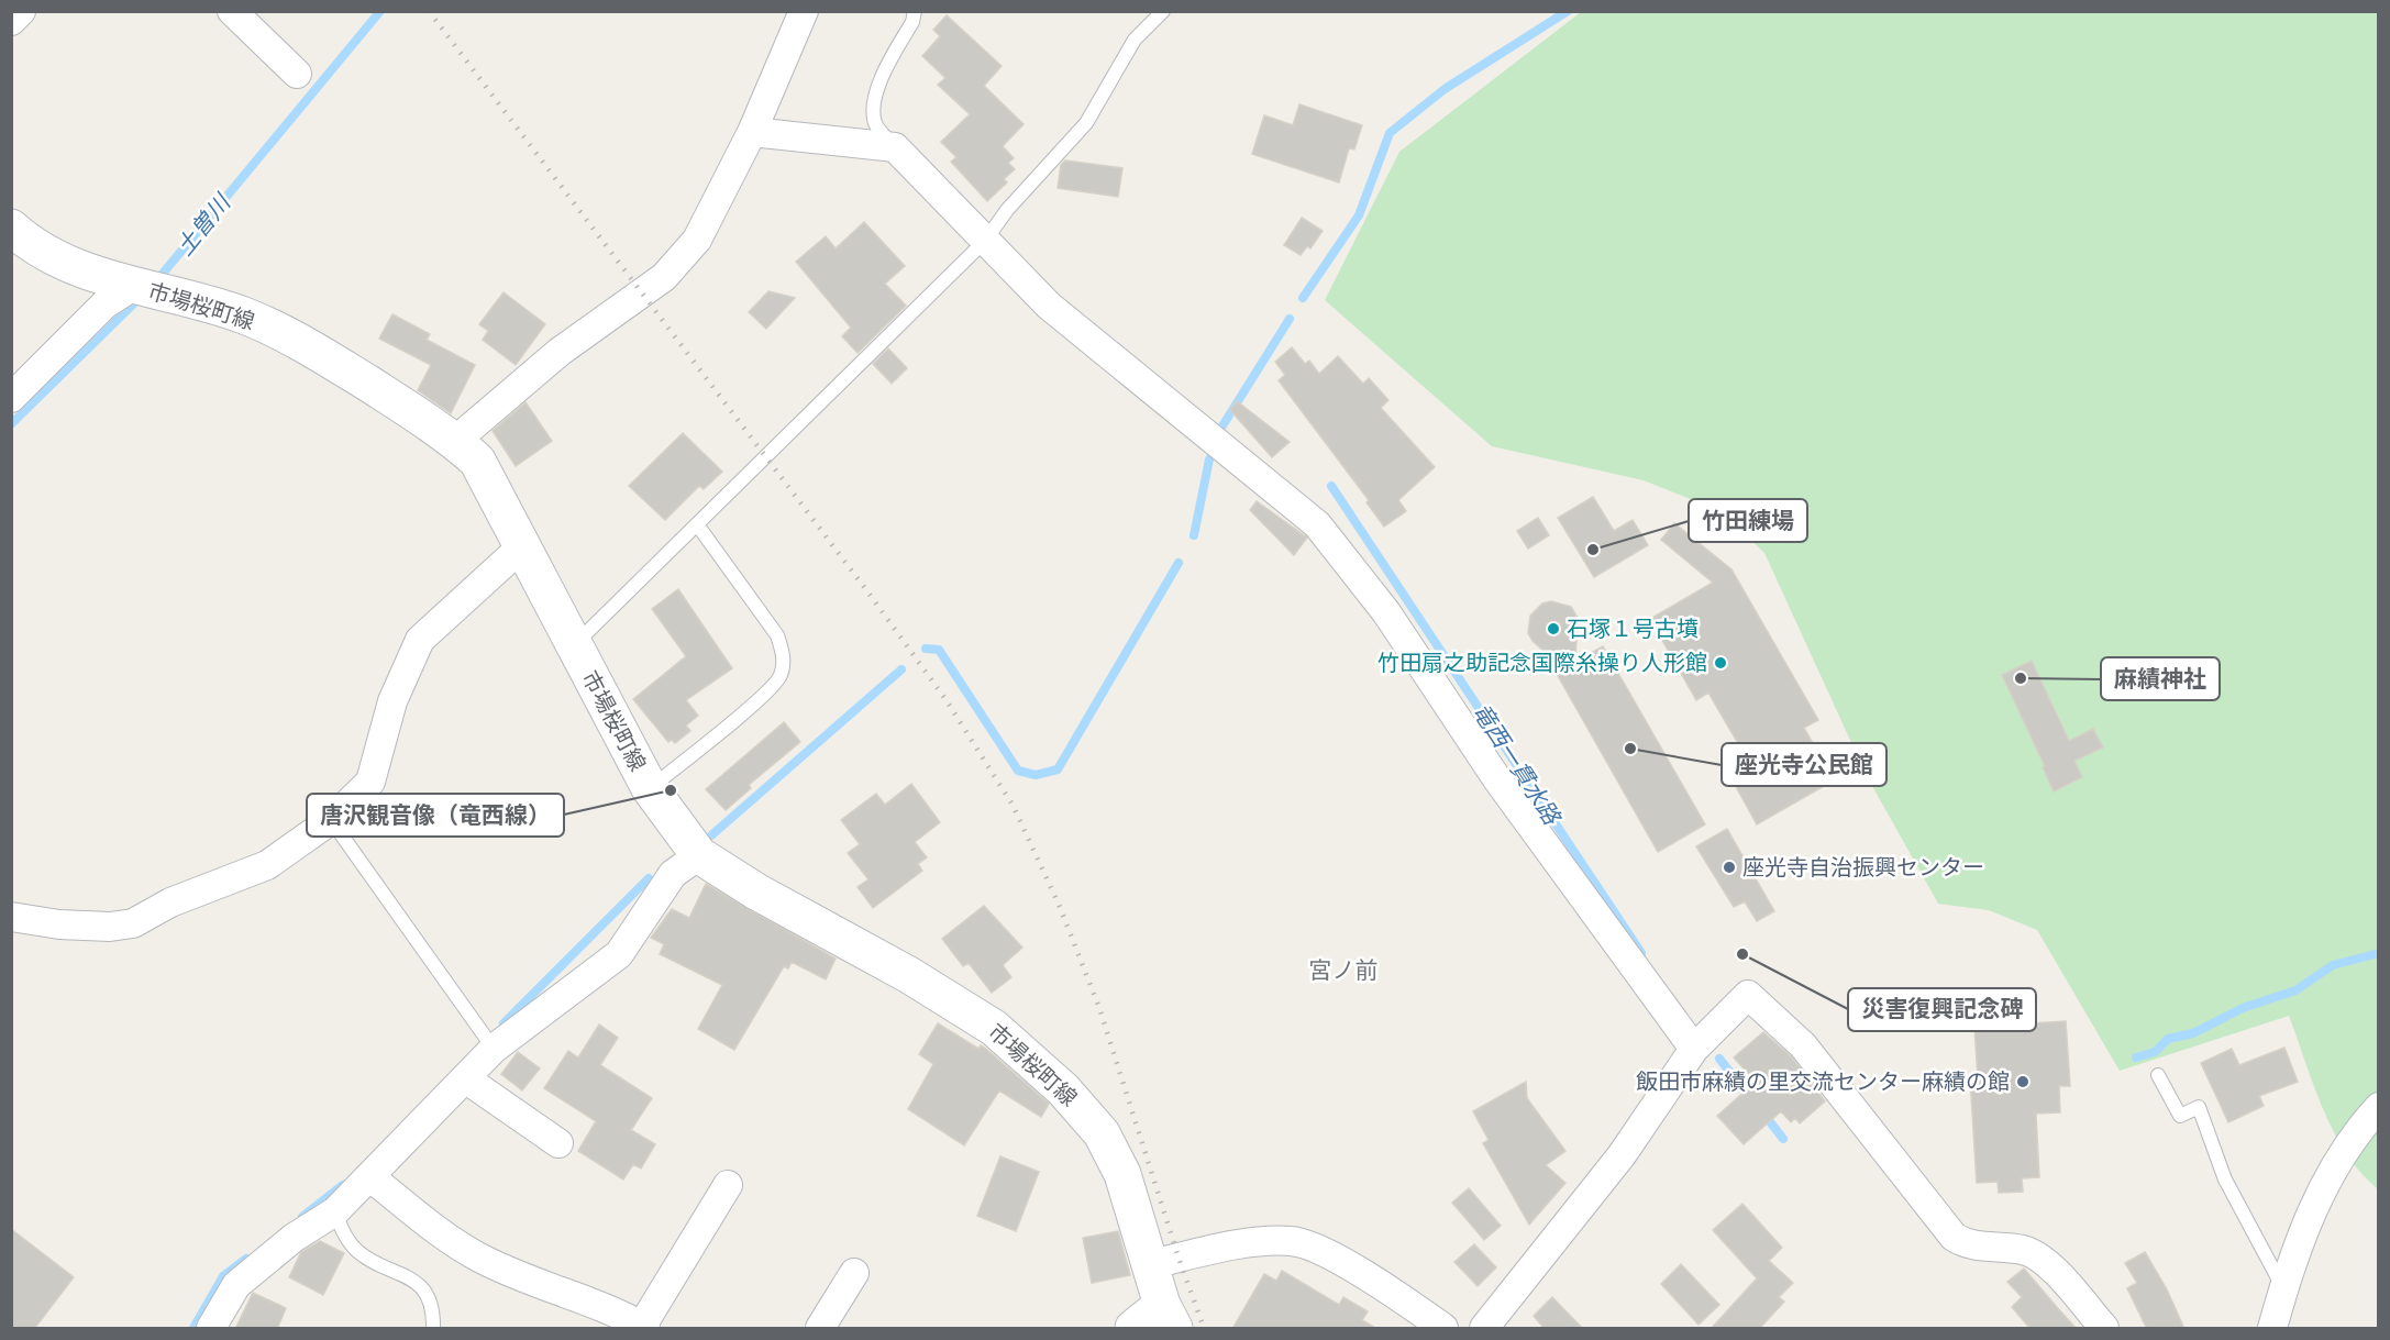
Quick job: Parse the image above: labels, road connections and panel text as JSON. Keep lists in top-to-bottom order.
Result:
{
  "streets": {
    "main road": ["市場桜町線"]
  },
  "districts": ["宮ノ前"],
  "water": ["土曽川", "竜西一貫水路"],
  "places": [
    "竹田練場",
    "石塚１号古墳",
    "竹田扇之助記念国際糸操り人形館",
    "麻績神社",
    "座光寺公民館",
    "唐沢観音像（竜西線）",
    "座光寺自治振興センター",
    "災害復興記念碑",
    "飯田市麻績の里交流センター麻績の館"
  ]
}
